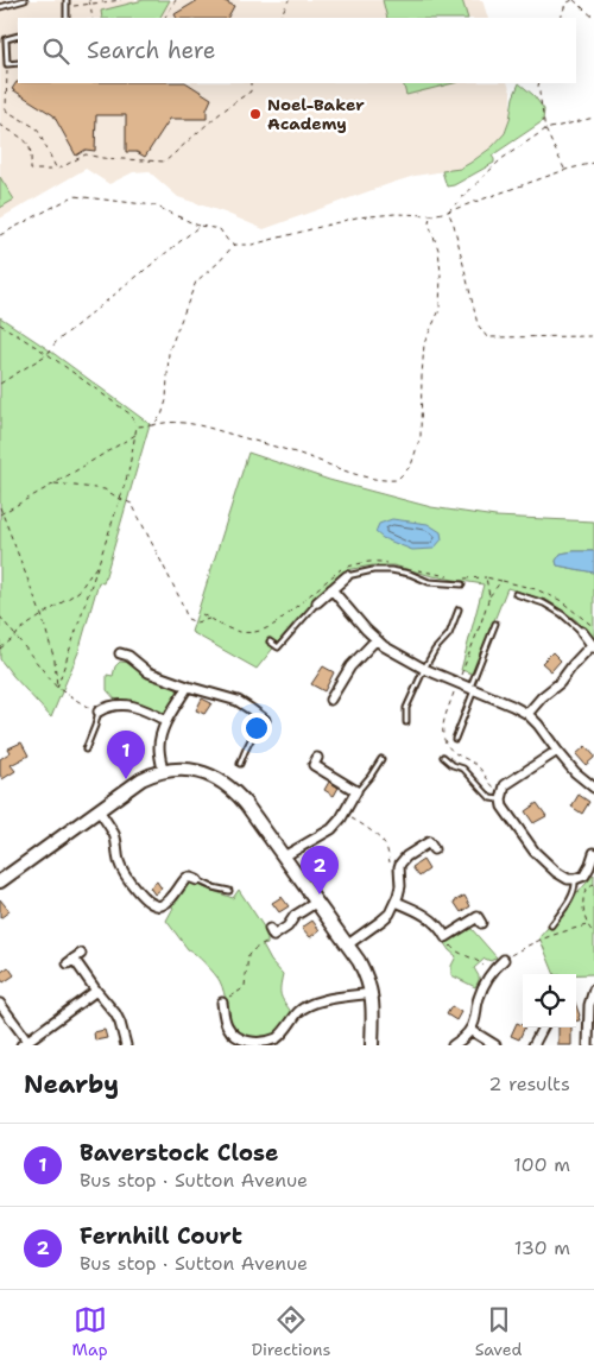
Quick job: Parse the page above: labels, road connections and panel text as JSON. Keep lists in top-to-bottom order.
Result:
{
  "places": ["Noel-Baker Academy"],
  "page": {
    "search": "Search here",
    "pins": ["1", "2"],
    "heading": ["Nearby", "2 results"],
    "list": [
      {
        "mark": "1",
        "name": "Baverstock Close",
        "note": "Bus stop · Sutton Avenue",
        "value": "100 m"
      },
      {
        "mark": "2",
        "name": "Fernhill Court",
        "note": "Bus stop · Sutton Avenue",
        "value": "130 m"
      }
    ],
    "nav": ["Map", "Directions", "Saved"]
  }
}
